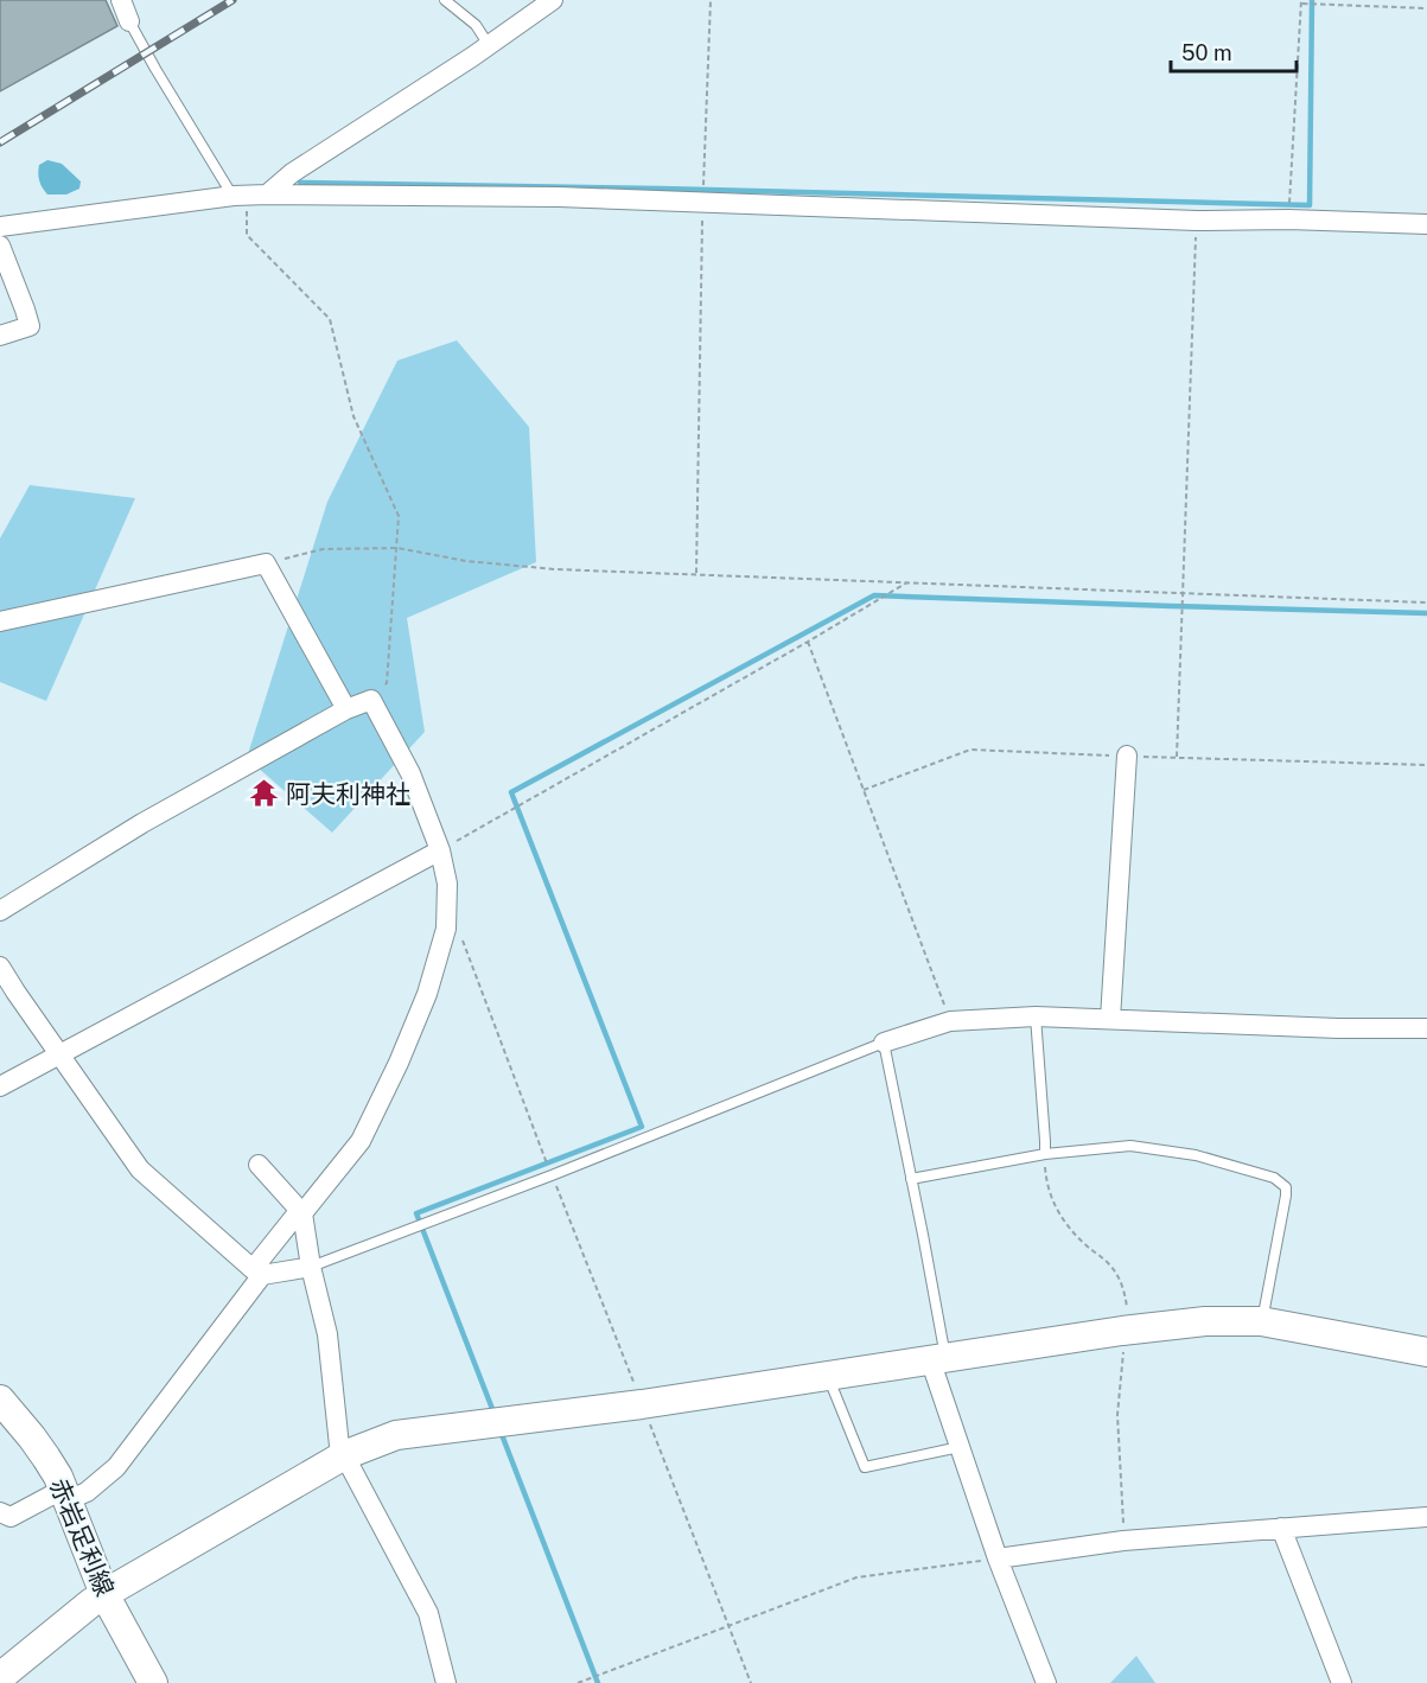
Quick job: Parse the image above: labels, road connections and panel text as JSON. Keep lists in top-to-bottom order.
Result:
{
  "streets": {
    "street": ["赤岩足利線"]
  },
  "places": {
    "temple": ["阿夫利神社"]
  },
  "scale_bar": "50 m"
}
